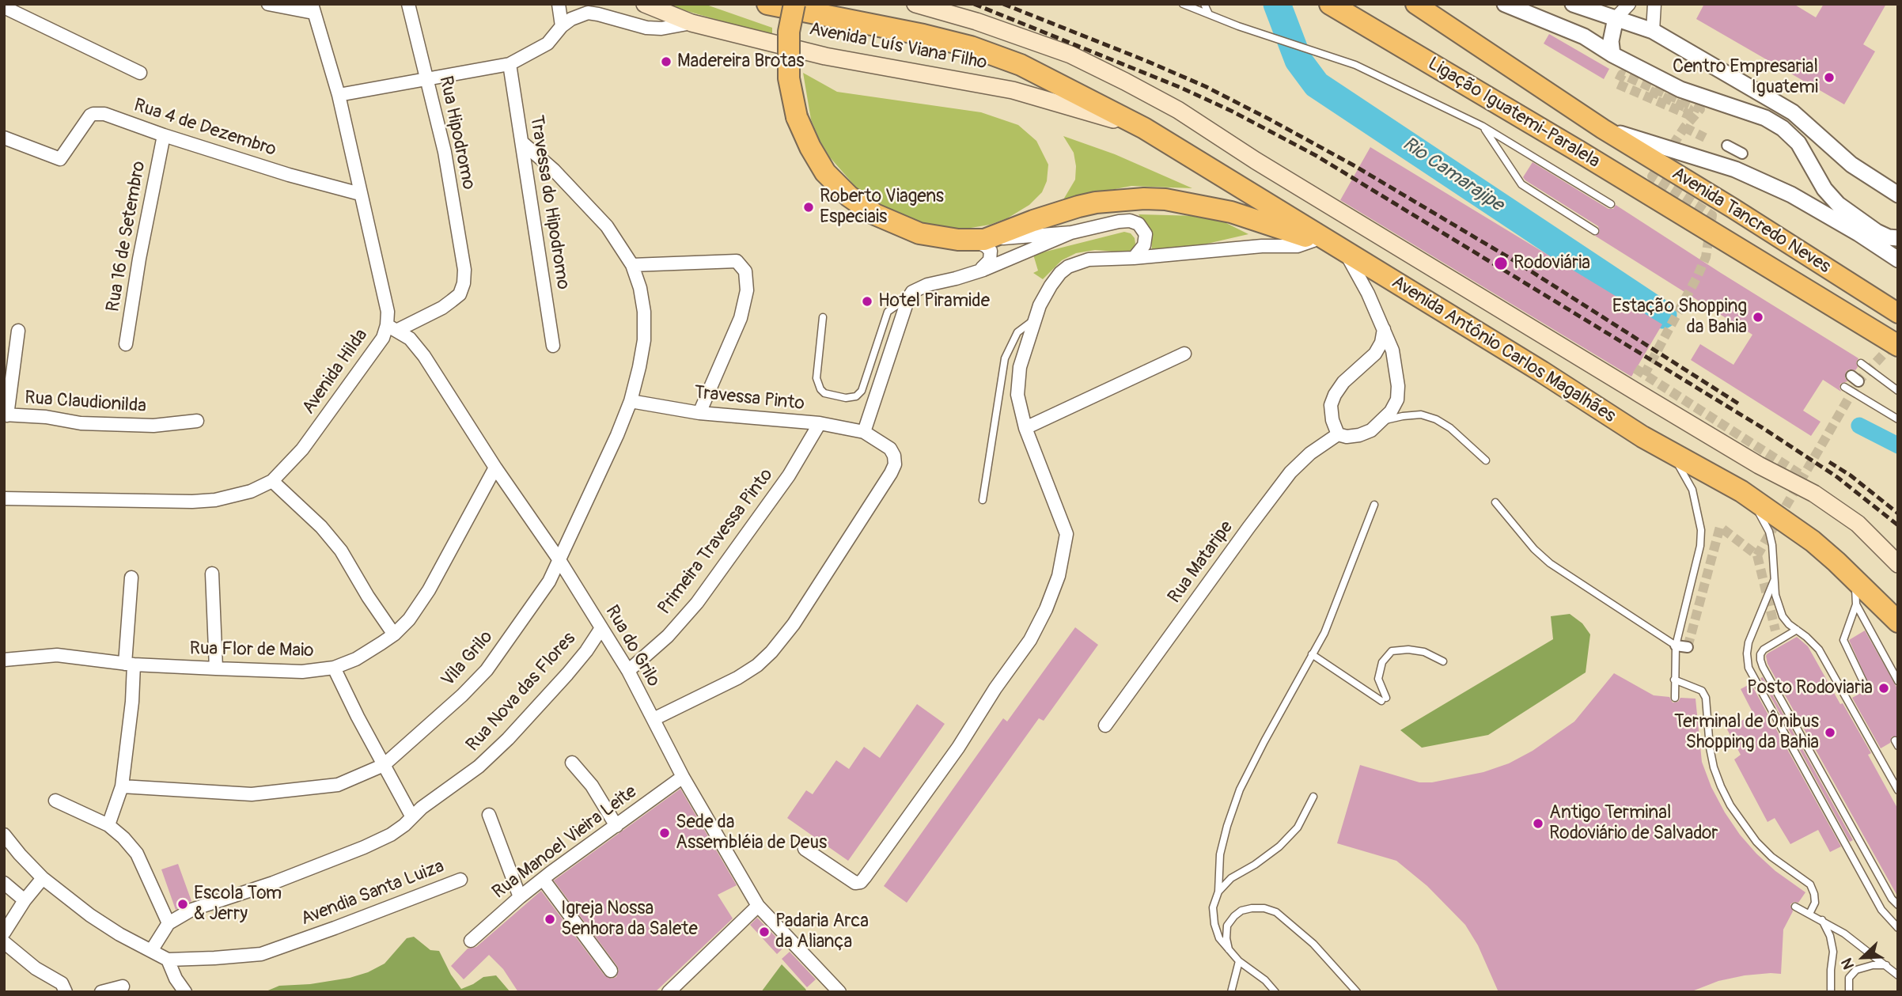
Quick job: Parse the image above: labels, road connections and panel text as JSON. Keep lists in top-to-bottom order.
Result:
{
  "streets": {
    "highway": ["Ligação Iguatemi-Paralela", "Avenida Tancredo Neves", "Avenida Antônio Carlos Magalhães"],
    "main road": ["Avenida Luís Viana Filho"],
    "street": [
      "Rua 4 de Dezembro",
      "Rua Hipodromo",
      "Travessa do Hipodromo",
      "Rua 16 de Setembro",
      "Avenida Hilda",
      "Travessa Pinto",
      "Rua Claudionilda",
      "Primeira Travessa Pinto",
      "Rua Mataripe",
      "Rua do Grilo",
      "Rua Flor de Maio",
      "Vila Grilo",
      "Rua Nova das Flores",
      "Rua Manoel Vieira Leite",
      "Avendia Santa Luiza"
    ]
  },
  "crossings": [
    ["Avenida Luís Viana Filho", "Avenida Antônio Carlos Magalhães"],
    ["Ligação Iguatemi-Paralela", "Avenida Tancredo Neves"],
    ["Rua 4 de Dezembro", "Rua 16 de Setembro"],
    ["Rua 4 de Dezembro", "Avenida Hilda"],
    ["Rua Hipodromo", "Avenida Hilda"],
    ["Rua Hipodromo", "Rua do Grilo"],
    ["Travessa do Hipodromo", "Vila Grilo"],
    ["Avenida Hilda", "Rua do Grilo"],
    ["Travessa Pinto", "Primeira Travessa Pinto"],
    ["Travessa Pinto", "Rua do Grilo"],
    ["Travessa Pinto", "Vila Grilo"],
    ["Primeira Travessa Pinto", "Rua do Grilo"],
    ["Rua do Grilo", "Rua Flor de Maio"],
    ["Rua do Grilo", "Vila Grilo"],
    ["Rua do Grilo", "Rua Nova das Flores"],
    ["Rua do Grilo", "Rua Manoel Vieira Leite"]
  ],
  "water": ["Rio Camarajipe"],
  "places": [
    "Madereira Brotas",
    "Centro Empresarial Iguatemi",
    "Roberto Viagens Especiais",
    "Rodoviária",
    "Hotel Piramide",
    "Estação Shopping da Bahia",
    "Posto Rodoviaria",
    "Terminal de Ônibus Shopping da Bahia",
    "Antigo Terminal Rodoviário de Salvador",
    "Sede da Assembléia de Deus",
    "Escola Tom & Jerry",
    "Igreja Nossa Senhora da Salete",
    "Padaria Arca da Aliança"
  ],
  "north": "bottom left"
}
